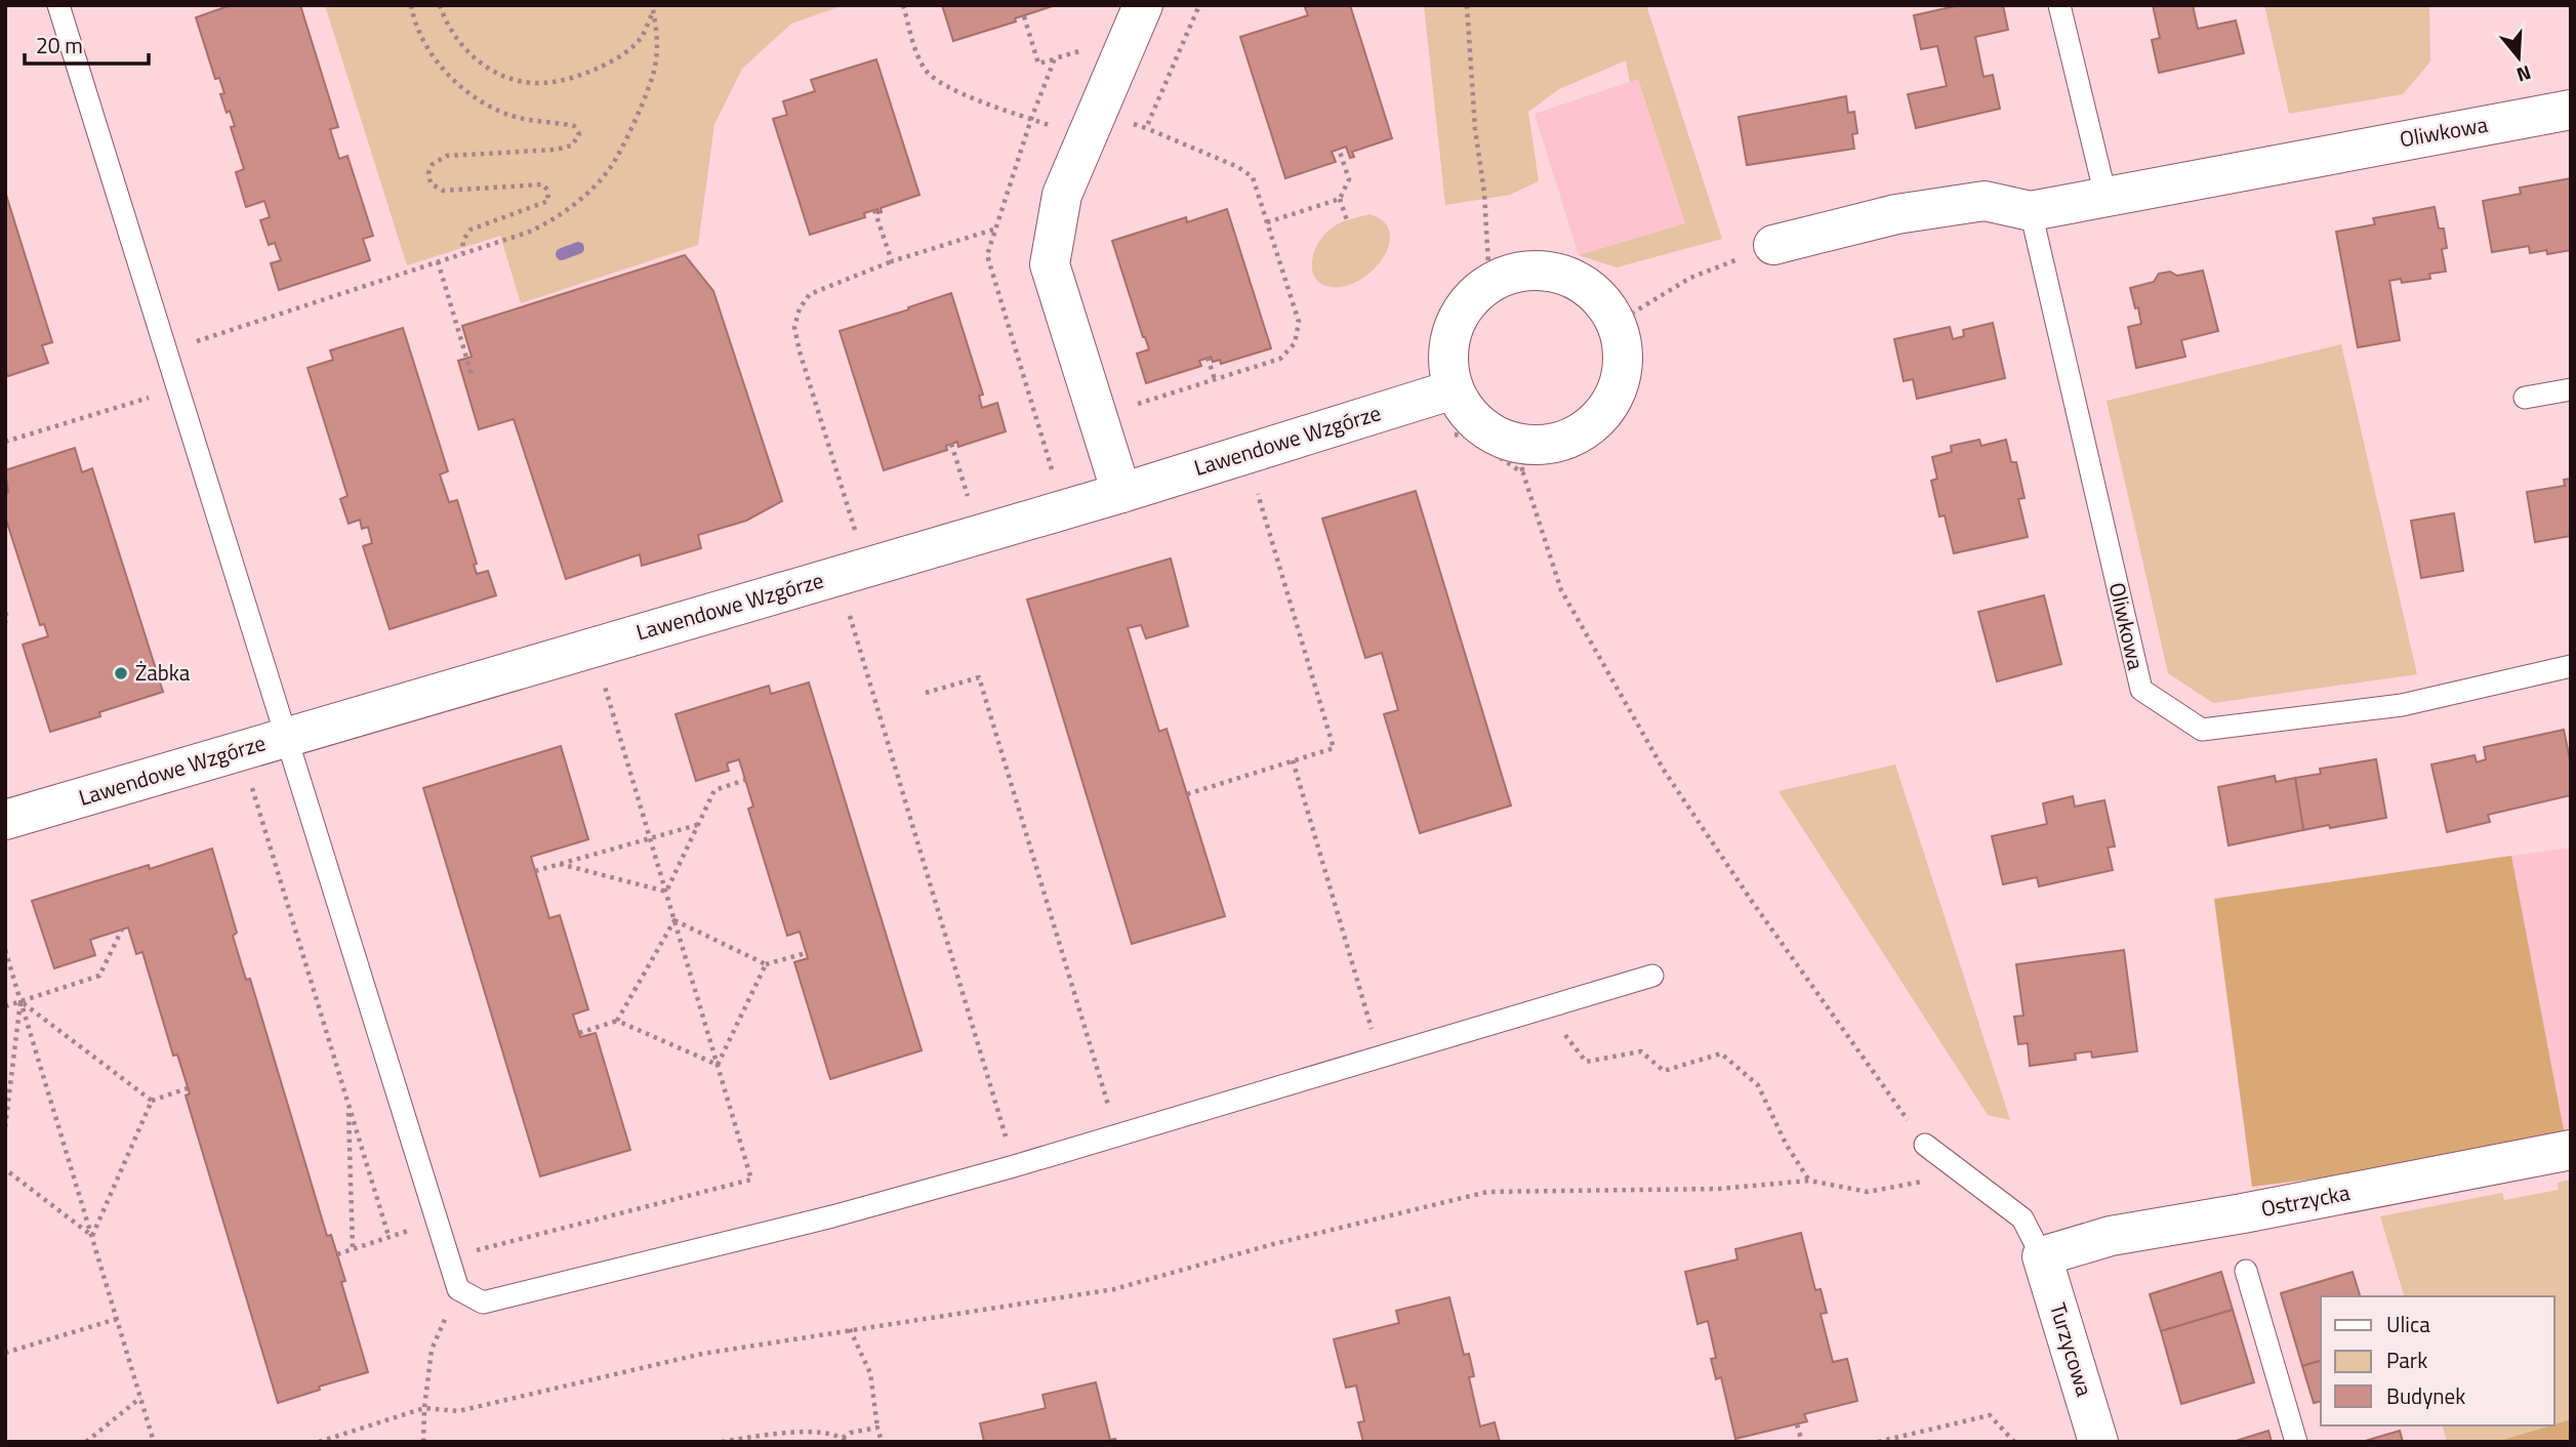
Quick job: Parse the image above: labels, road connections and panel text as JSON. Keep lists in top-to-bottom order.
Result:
{
  "streets": {
    "street": [
      "Oliwkowa",
      "Lawendowe Wzgórze",
      "Ostrzycka",
      "Turzycowa"
    ]
  },
  "crossings": [
    ["Ostrzycka", "Turzycowa"]
  ],
  "places": ["Żabka"],
  "legend": ["Ulica", "Park", "Budynek"],
  "scale_bar": "20 m",
  "north": "bottom"
}
